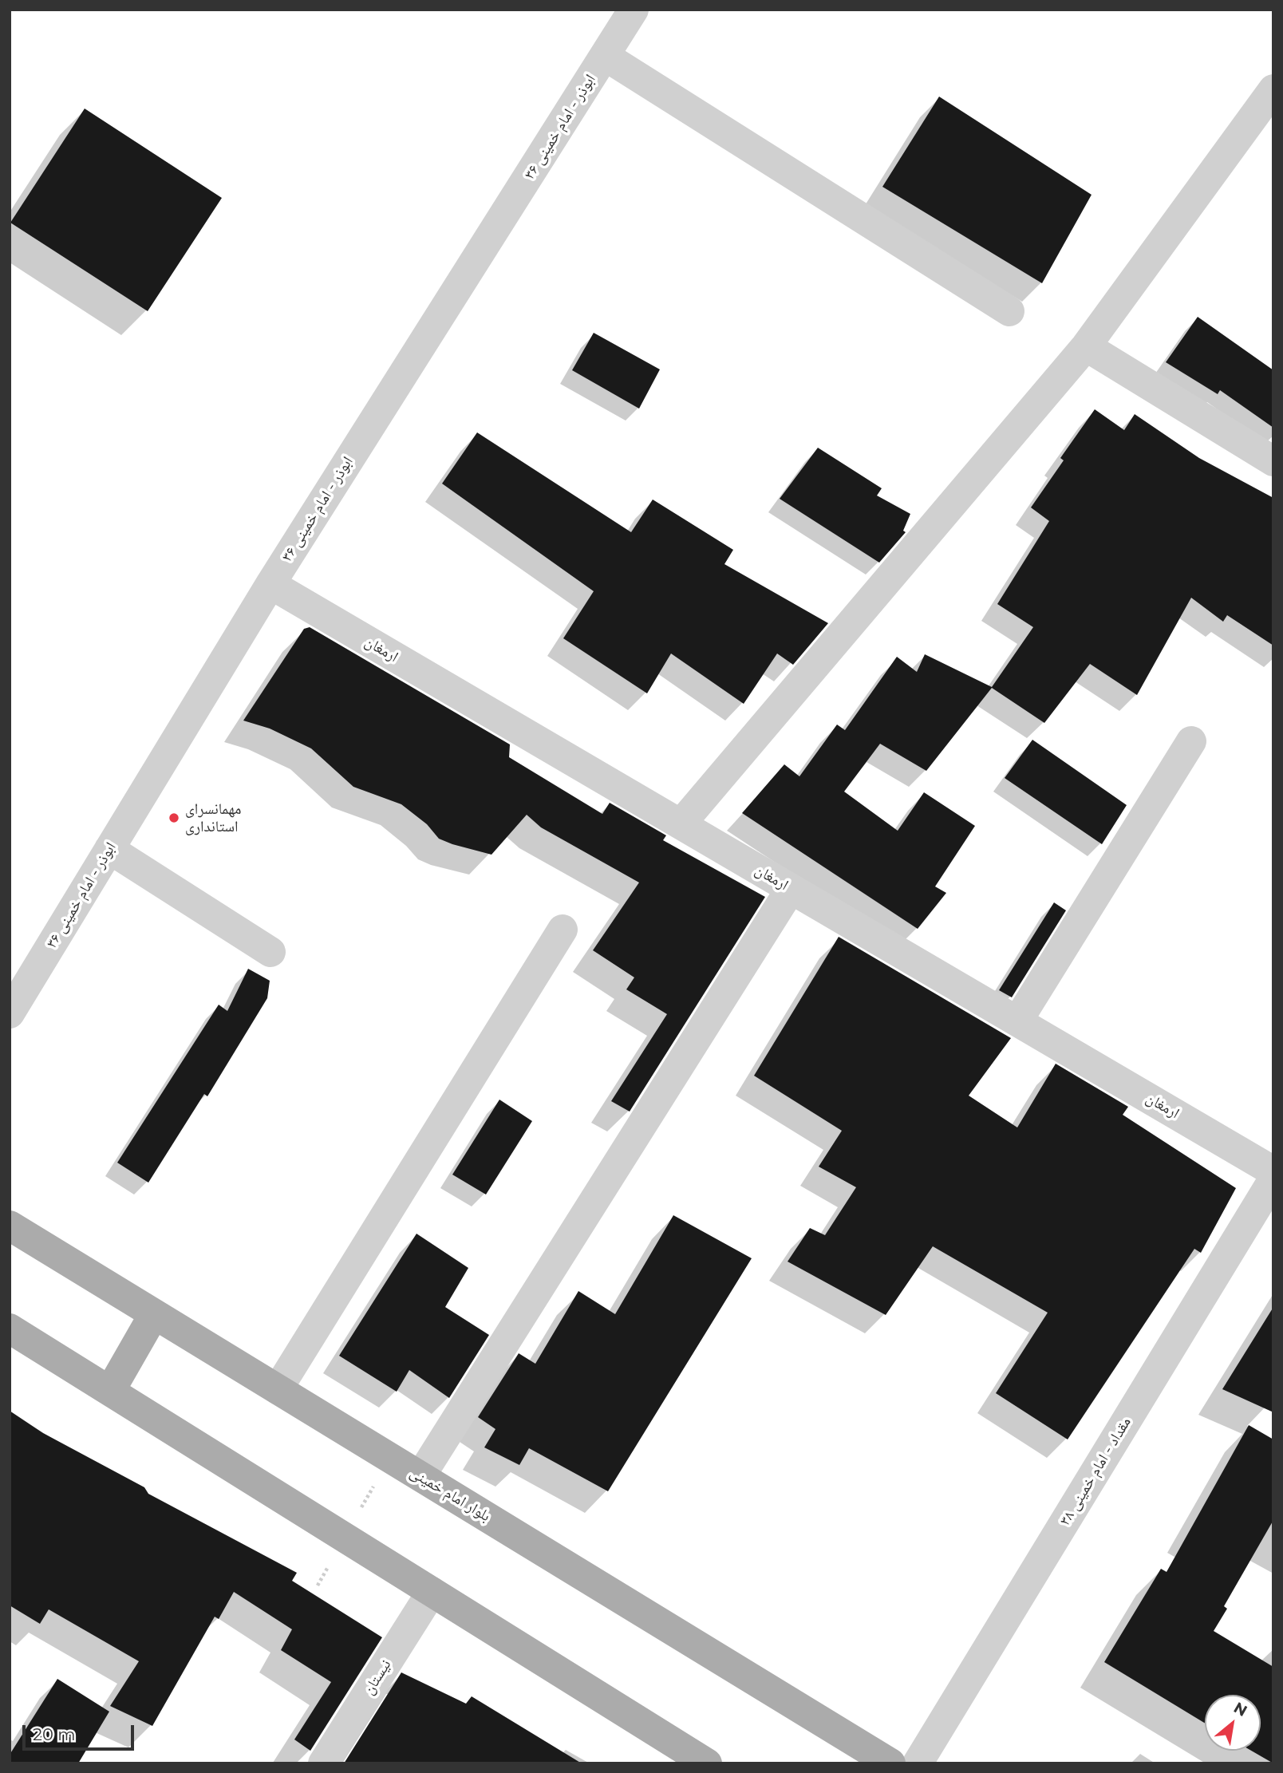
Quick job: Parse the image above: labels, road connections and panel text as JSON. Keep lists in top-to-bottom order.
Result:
{
  "streets": {
    "main road": ["بلوار امام خمینی"],
    "street": [
      "ابوذر - امام خمینی ۳۶",
      "ارمغان",
      "مقداد - امام خمینی ۳۸",
      "نیستان"
    ]
  },
  "crossings": [
    ["ابوذر - امام خمینی ۳۶", "ارمغان"]
  ],
  "places": ["مهمانسرای استانداری"],
  "scale_bar": "20 m",
  "north": "top right"
}
